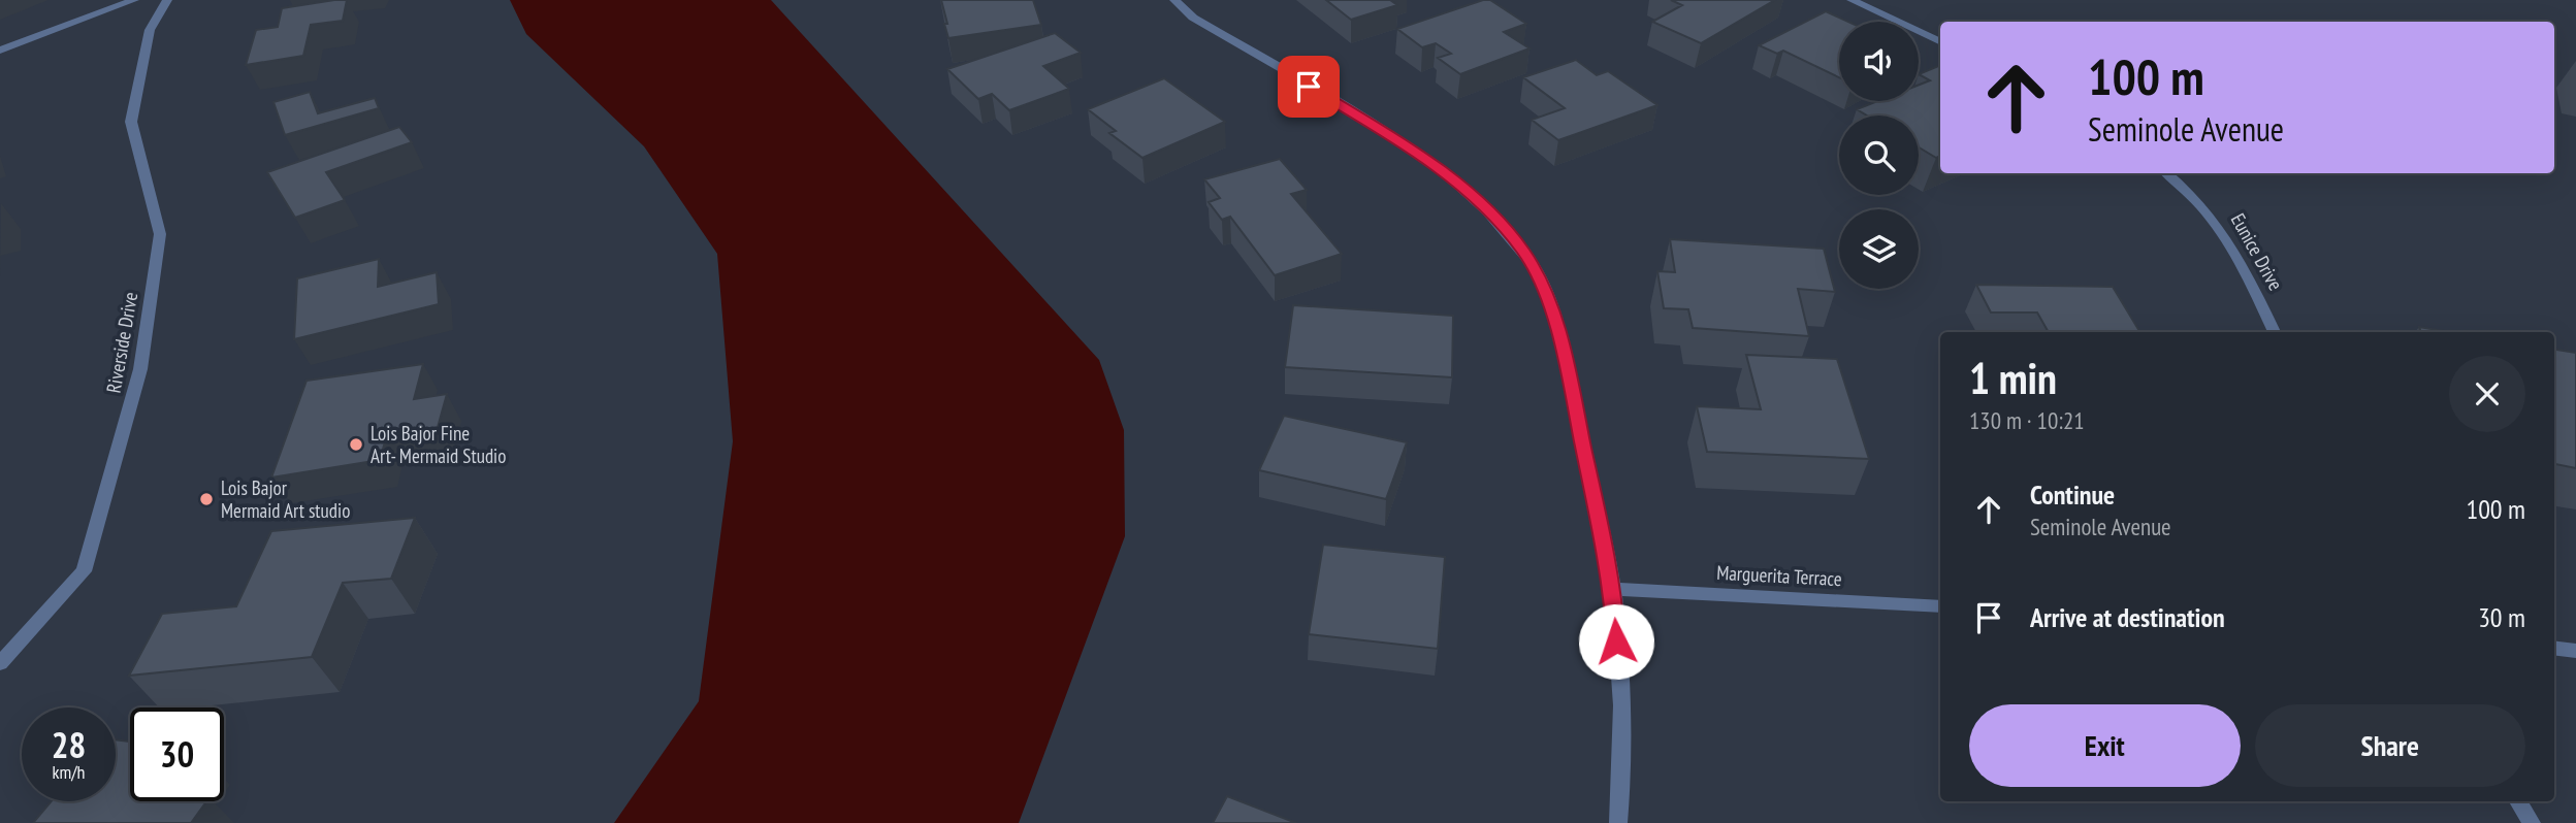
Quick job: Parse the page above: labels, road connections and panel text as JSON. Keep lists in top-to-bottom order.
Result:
{
  "streets": {
    "street": ["Eunice Drive", "Riverside Drive", "Marguerita Terrace"]
  },
  "places": ["Lois Bajor Fine Art- Mermaid Studio", "Lois Bajor Mermaid Art studio"],
  "page": {
    "turn": ["100 m", "Seminole Avenue"],
    "heading": ["1 min", "130 m · 10:21"],
    "list": [
      {
        "name": "Continue",
        "note": "Seminole Avenue",
        "value": "100 m"
      },
      {
        "name": "Arrive at destination",
        "value": "30 m"
      }
    ],
    "buttons": ["Exit", "Share"],
    "speed": "28 km/h",
    "limit": "30"
  }
}
